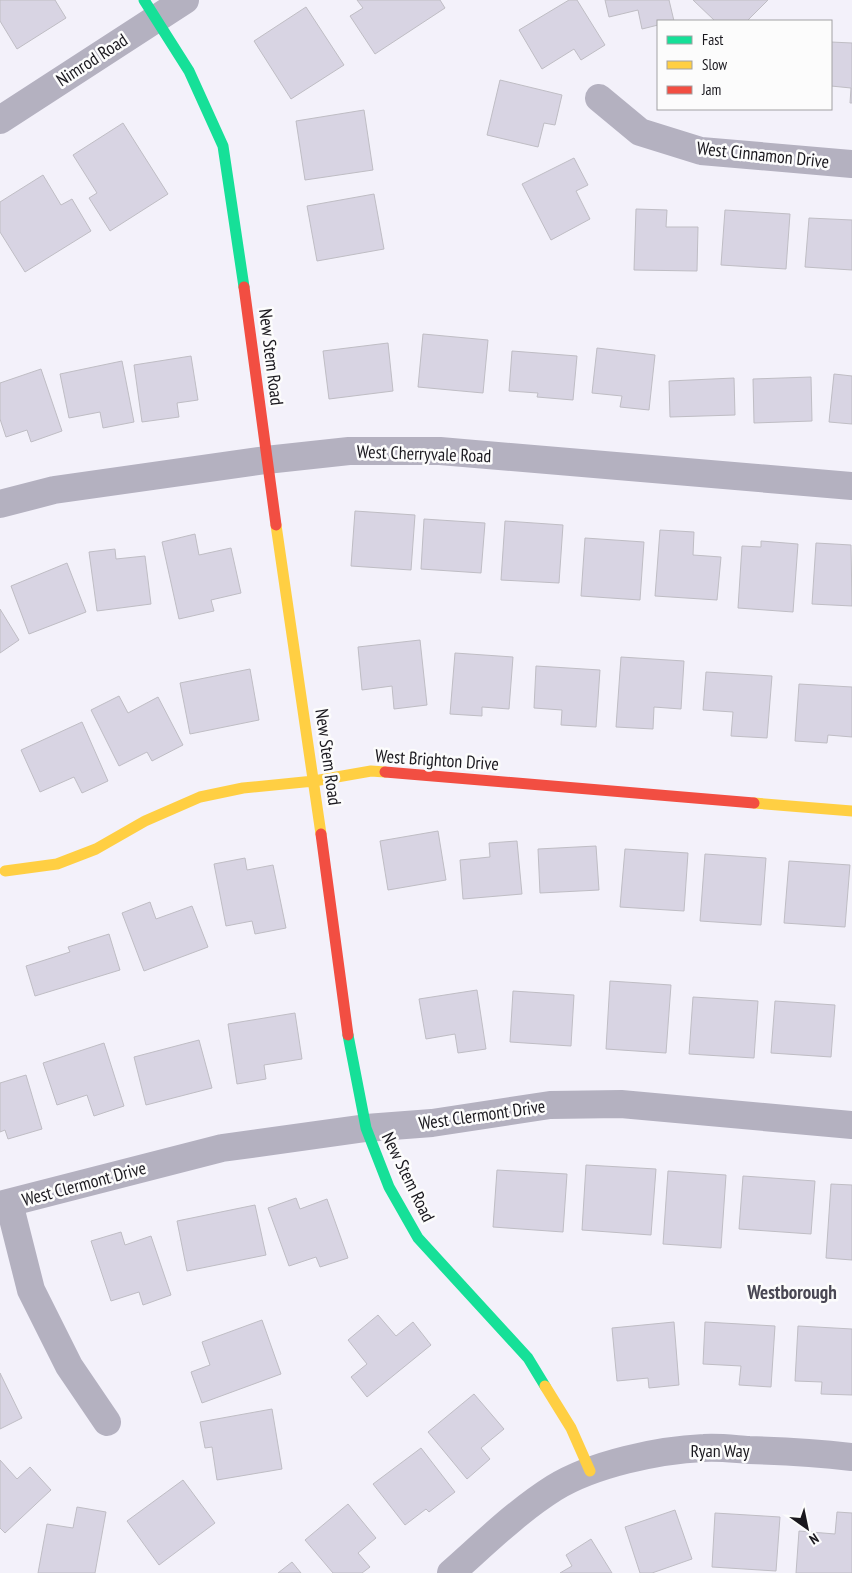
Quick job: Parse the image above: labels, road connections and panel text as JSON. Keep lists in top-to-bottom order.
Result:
{
  "streets": {
    "street": [
      "Nimrod Road",
      "West Cinnamon Drive",
      "New Stem Road",
      "West Cherryvale Road",
      "West Brighton Drive",
      "West Clermont Drive",
      "Ryan Way"
    ]
  },
  "crossings": [
    ["Nimrod Road", "New Stem Road"],
    ["New Stem Road", "West Cherryvale Road"],
    ["New Stem Road", "West Brighton Drive"],
    ["New Stem Road", "West Clermont Drive"],
    ["New Stem Road", "Ryan Way"]
  ],
  "districts": ["Westborough"],
  "legend": ["Fast", "Slow", "Jam"],
  "north": "bottom right"
}
